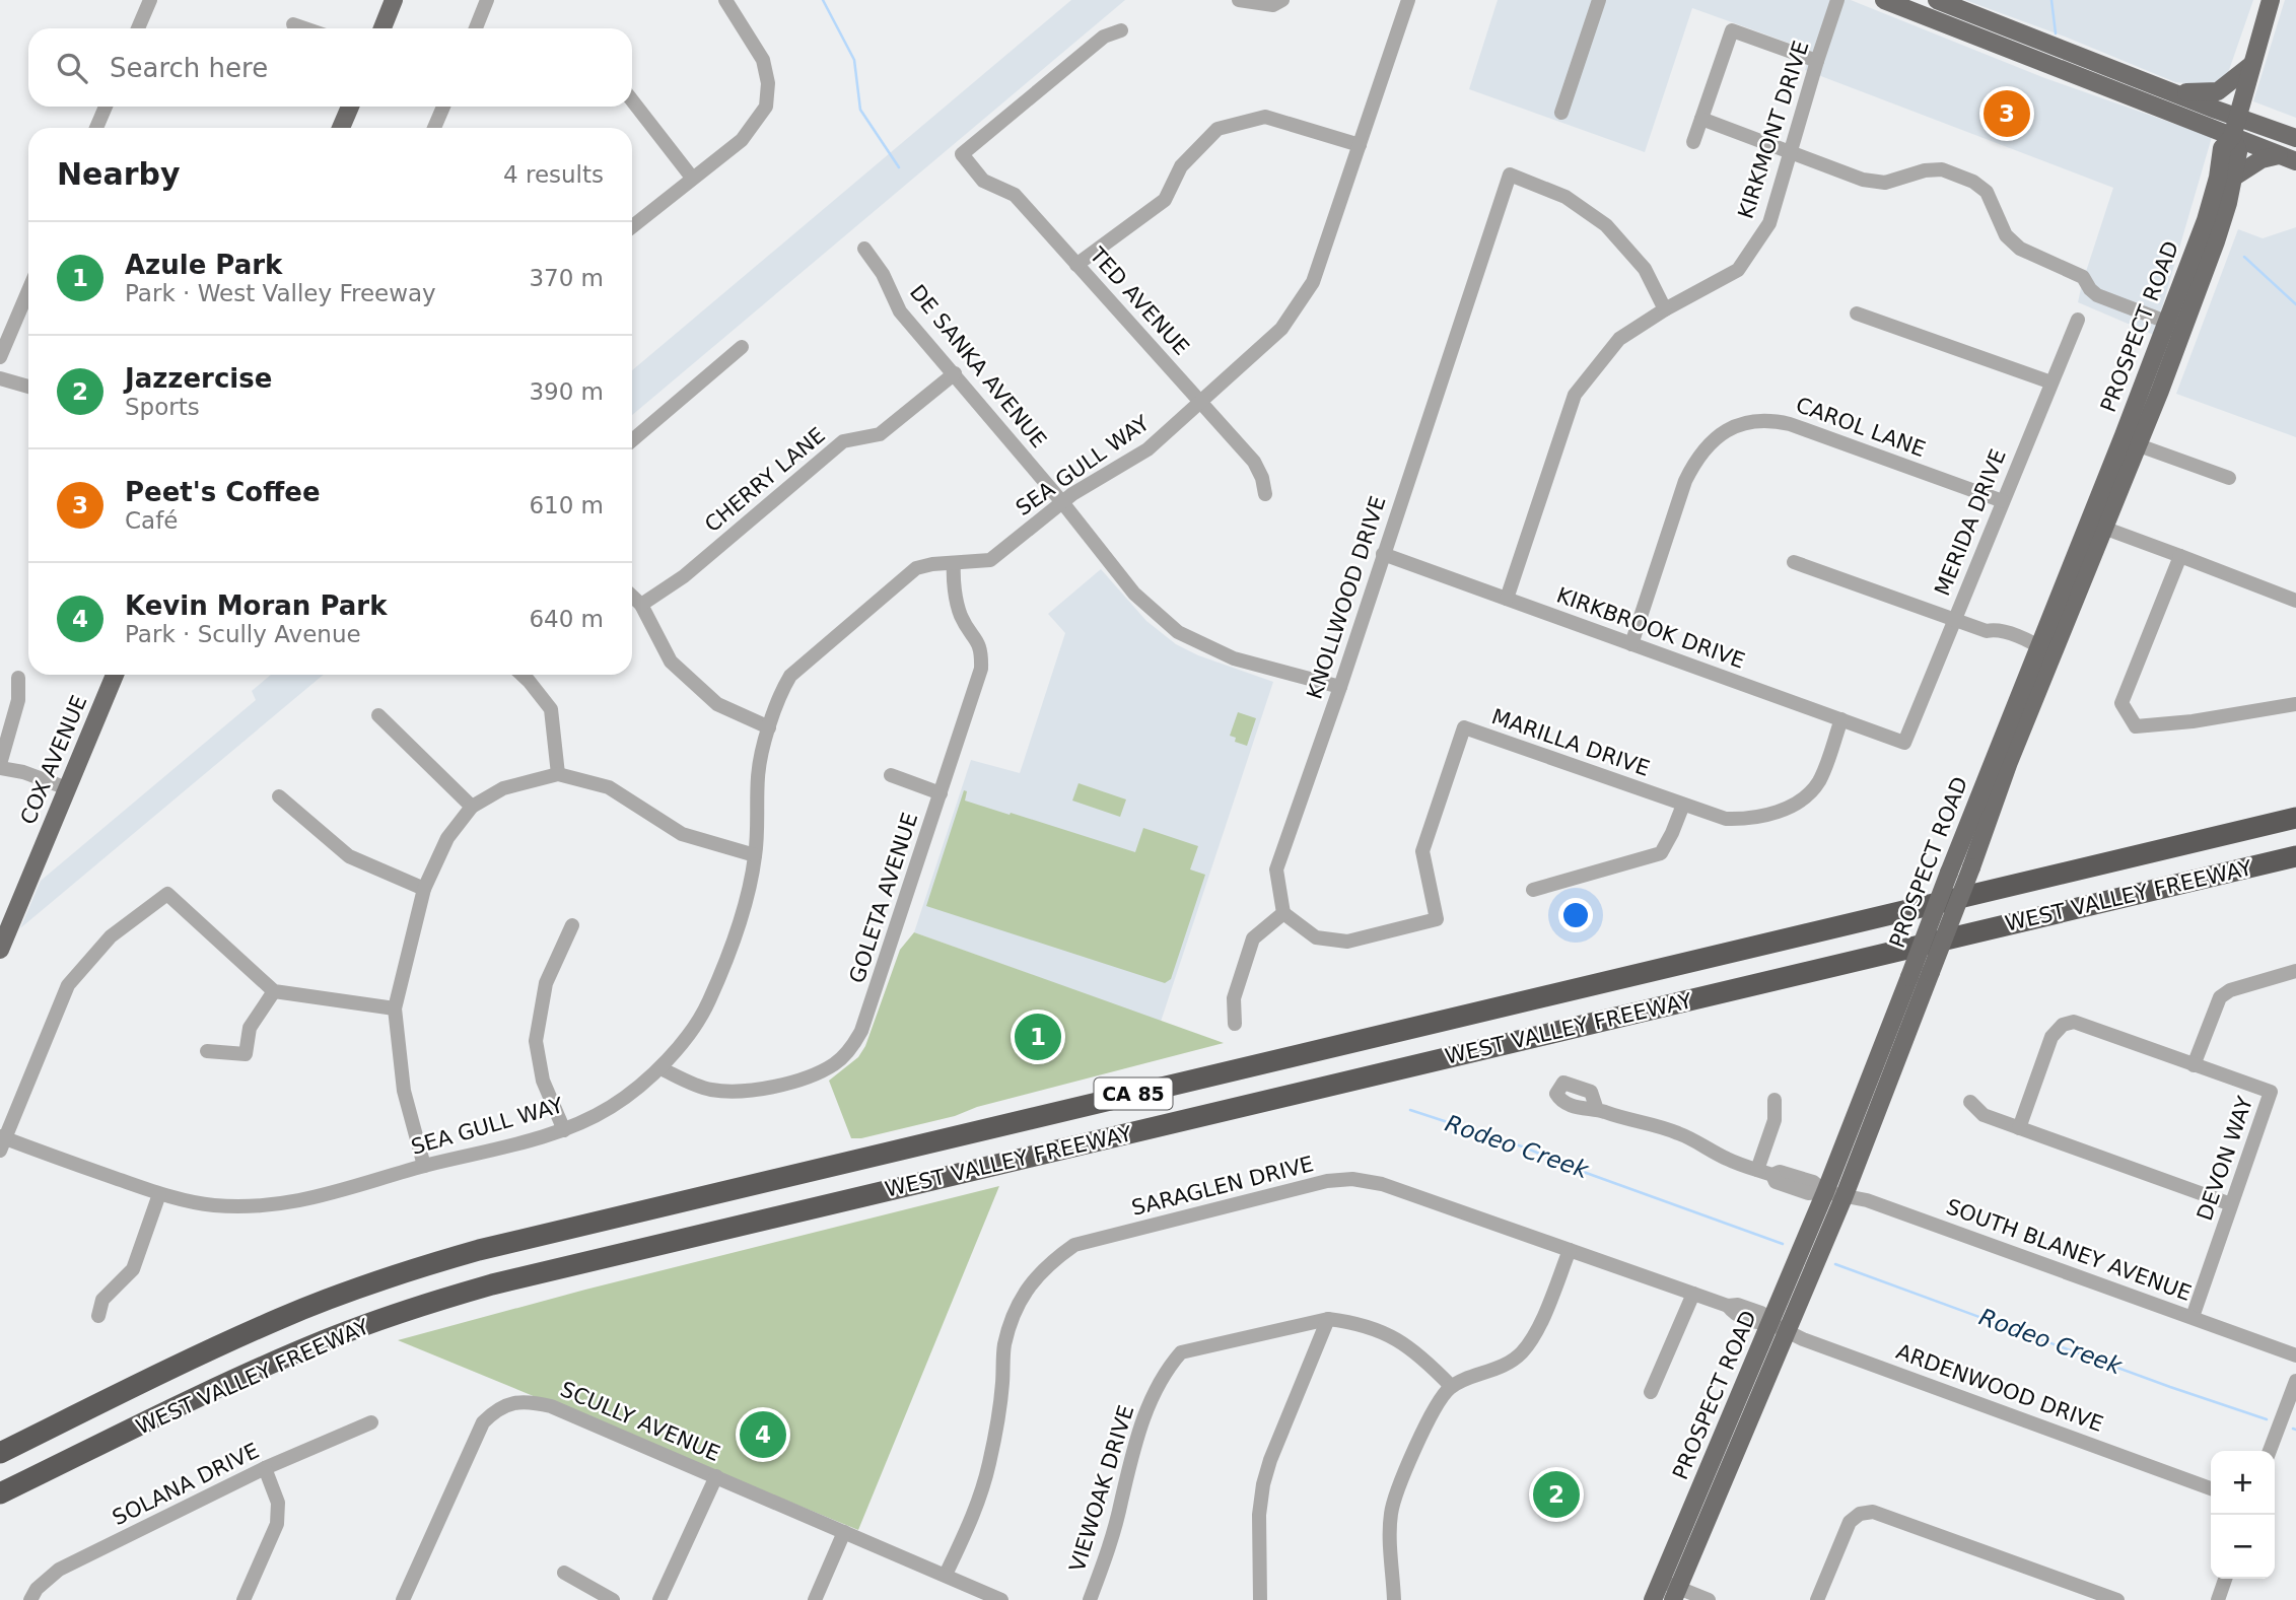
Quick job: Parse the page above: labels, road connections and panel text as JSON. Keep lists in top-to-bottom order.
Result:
{
  "streets": {
    "highway": ["WEST VALLEY FREEWAY", "CA 85"],
    "main road": ["PROSPECT ROAD", "COX AVENUE"],
    "street": [
      "KIRKMONT DRIVE",
      "TED AVENUE",
      "DE SANKA AVENUE",
      "CAROL LANE",
      "SEA GULL WAY",
      "CHERRY LANE",
      "MERIDA DRIVE",
      "KNOLLWOOD DRIVE",
      "KIRKBROOK DRIVE",
      "MARILLA DRIVE",
      "GOLETA AVENUE",
      "DEVON WAY",
      "SARAGLEN DRIVE",
      "SOUTH BLANEY AVENUE",
      "ARDENWOOD DRIVE",
      "SCULLY AVENUE",
      "SOLANA DRIVE",
      "VIEWOAK DRIVE"
    ]
  },
  "crossings": [
    ["KIRKMONT DRIVE", "KNOLLWOOD DRIVE"],
    ["KIRKMONT DRIVE", "KIRKBROOK DRIVE"],
    ["TED AVENUE", "SEA GULL WAY"],
    ["PROSPECT ROAD", "SARAGLEN DRIVE"],
    ["PROSPECT ROAD", "SOUTH BLANEY AVENUE"],
    ["PROSPECT ROAD", "ARDENWOOD DRIVE"],
    ["DE SANKA AVENUE", "SEA GULL WAY"],
    ["DE SANKA AVENUE", "CHERRY LANE"],
    ["DE SANKA AVENUE", "KNOLLWOOD DRIVE"],
    ["CAROL LANE", "MERIDA DRIVE"],
    ["CAROL LANE", "KIRKBROOK DRIVE"],
    ["SEA GULL WAY", "GOLETA AVENUE"],
    ["MERIDA DRIVE", "KIRKBROOK DRIVE"],
    ["KNOLLWOOD DRIVE", "KIRKBROOK DRIVE"],
    ["KNOLLWOOD DRIVE", "MARILLA DRIVE"],
    ["KIRKBROOK DRIVE", "MARILLA DRIVE"],
    ["DEVON WAY", "SOUTH BLANEY AVENUE"],
    ["SARAGLEN DRIVE", "ARDENWOOD DRIVE"],
    ["SARAGLEN DRIVE", "SCULLY AVENUE"]
  ],
  "water": ["Rodeo Creek"],
  "page": {
    "search": "Search here",
    "pins": [
      "3",
      "1",
      "4",
      "2"
    ],
    "heading": ["Nearby", "4 results"],
    "list": [
      {
        "mark": "1",
        "name": "Azule Park",
        "note": "Park · West Valley Freeway",
        "value": "370 m"
      },
      {
        "mark": "2",
        "name": "Jazzercise",
        "note": "Sports",
        "value": "390 m"
      },
      {
        "mark": "3",
        "name": "Peet's Coffee",
        "note": "Café",
        "value": "610 m"
      },
      {
        "mark": "4",
        "name": "Kevin Moran Park",
        "note": "Park · Scully Avenue",
        "value": "640 m"
      }
    ],
    "map_buttons": ["+", "−"]
  }
}
